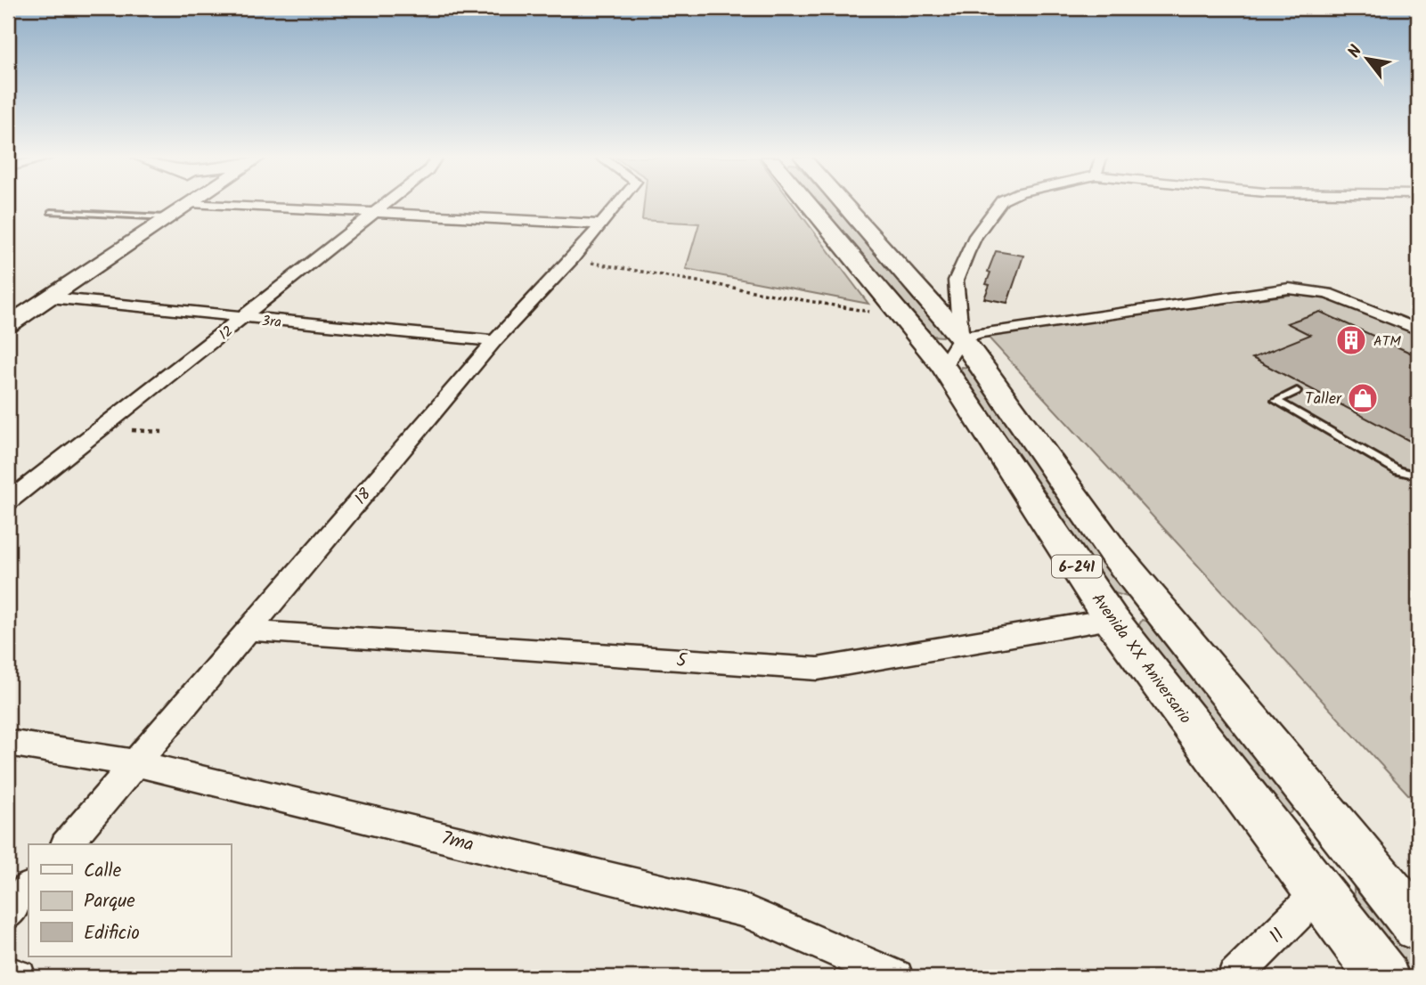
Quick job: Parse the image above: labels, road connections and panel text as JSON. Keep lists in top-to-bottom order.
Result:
{
  "streets": {
    "main road": ["6-241", "Avenida XX Aniversario"],
    "street": [
      "3ra",
      "12",
      "18",
      "5",
      "7ma",
      "11"
    ]
  },
  "crossings": [
    ["3ra", "12"],
    ["3ra", "18"],
    ["18", "5"],
    ["18", "7ma"],
    ["Avenida XX Aniversario", "5"],
    ["Avenida XX Aniversario", "11"]
  ],
  "places": {
    "building": ["ATM"],
    "shop": ["Taller"]
  },
  "legend": ["Calle", "Parque", "Edificio"],
  "north": "top left"
}
